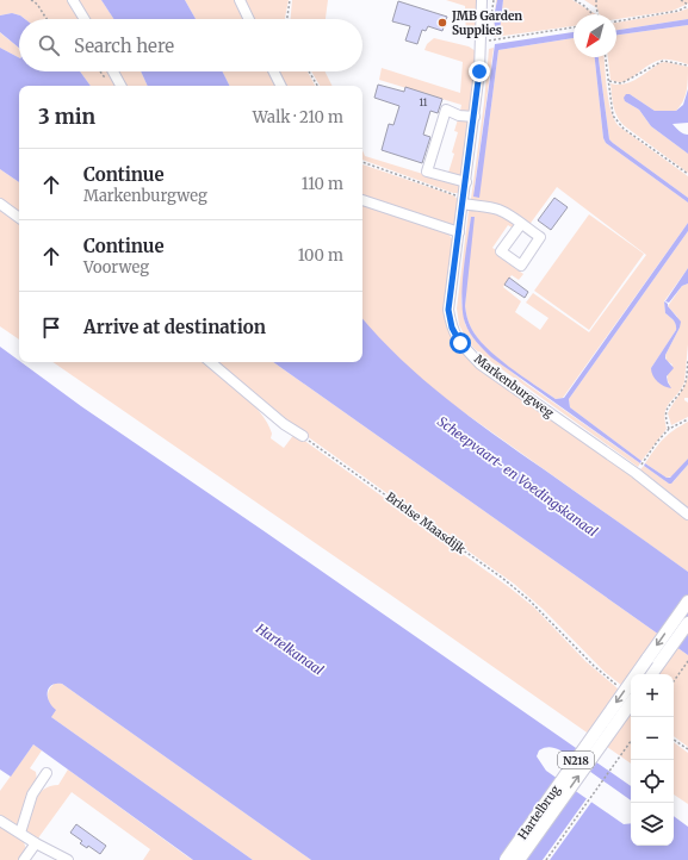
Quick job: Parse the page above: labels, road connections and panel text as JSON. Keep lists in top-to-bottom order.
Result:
{
  "streets": {
    "main road": ["N218", "Hartelbrug"],
    "street": ["Markenburgweg"],
    "path": ["Brielse Maasdijk"]
  },
  "water": ["Scheepvaart- en Voedingskanaal", "Hartelkanaal"],
  "places": ["JMB Garden Supplies"],
  "house_numbers": ["11"],
  "north": "bottom left",
  "page": {
    "search": "Search here",
    "heading": ["3 min", "Walk · 210 m"],
    "list": [
      ["Continue", "Markenburgweg", "110 m"],
      ["Continue", "Voorweg", "100 m"],
      "Arrive at destination"
    ],
    "map_buttons": ["+", "−"]
  }
}
